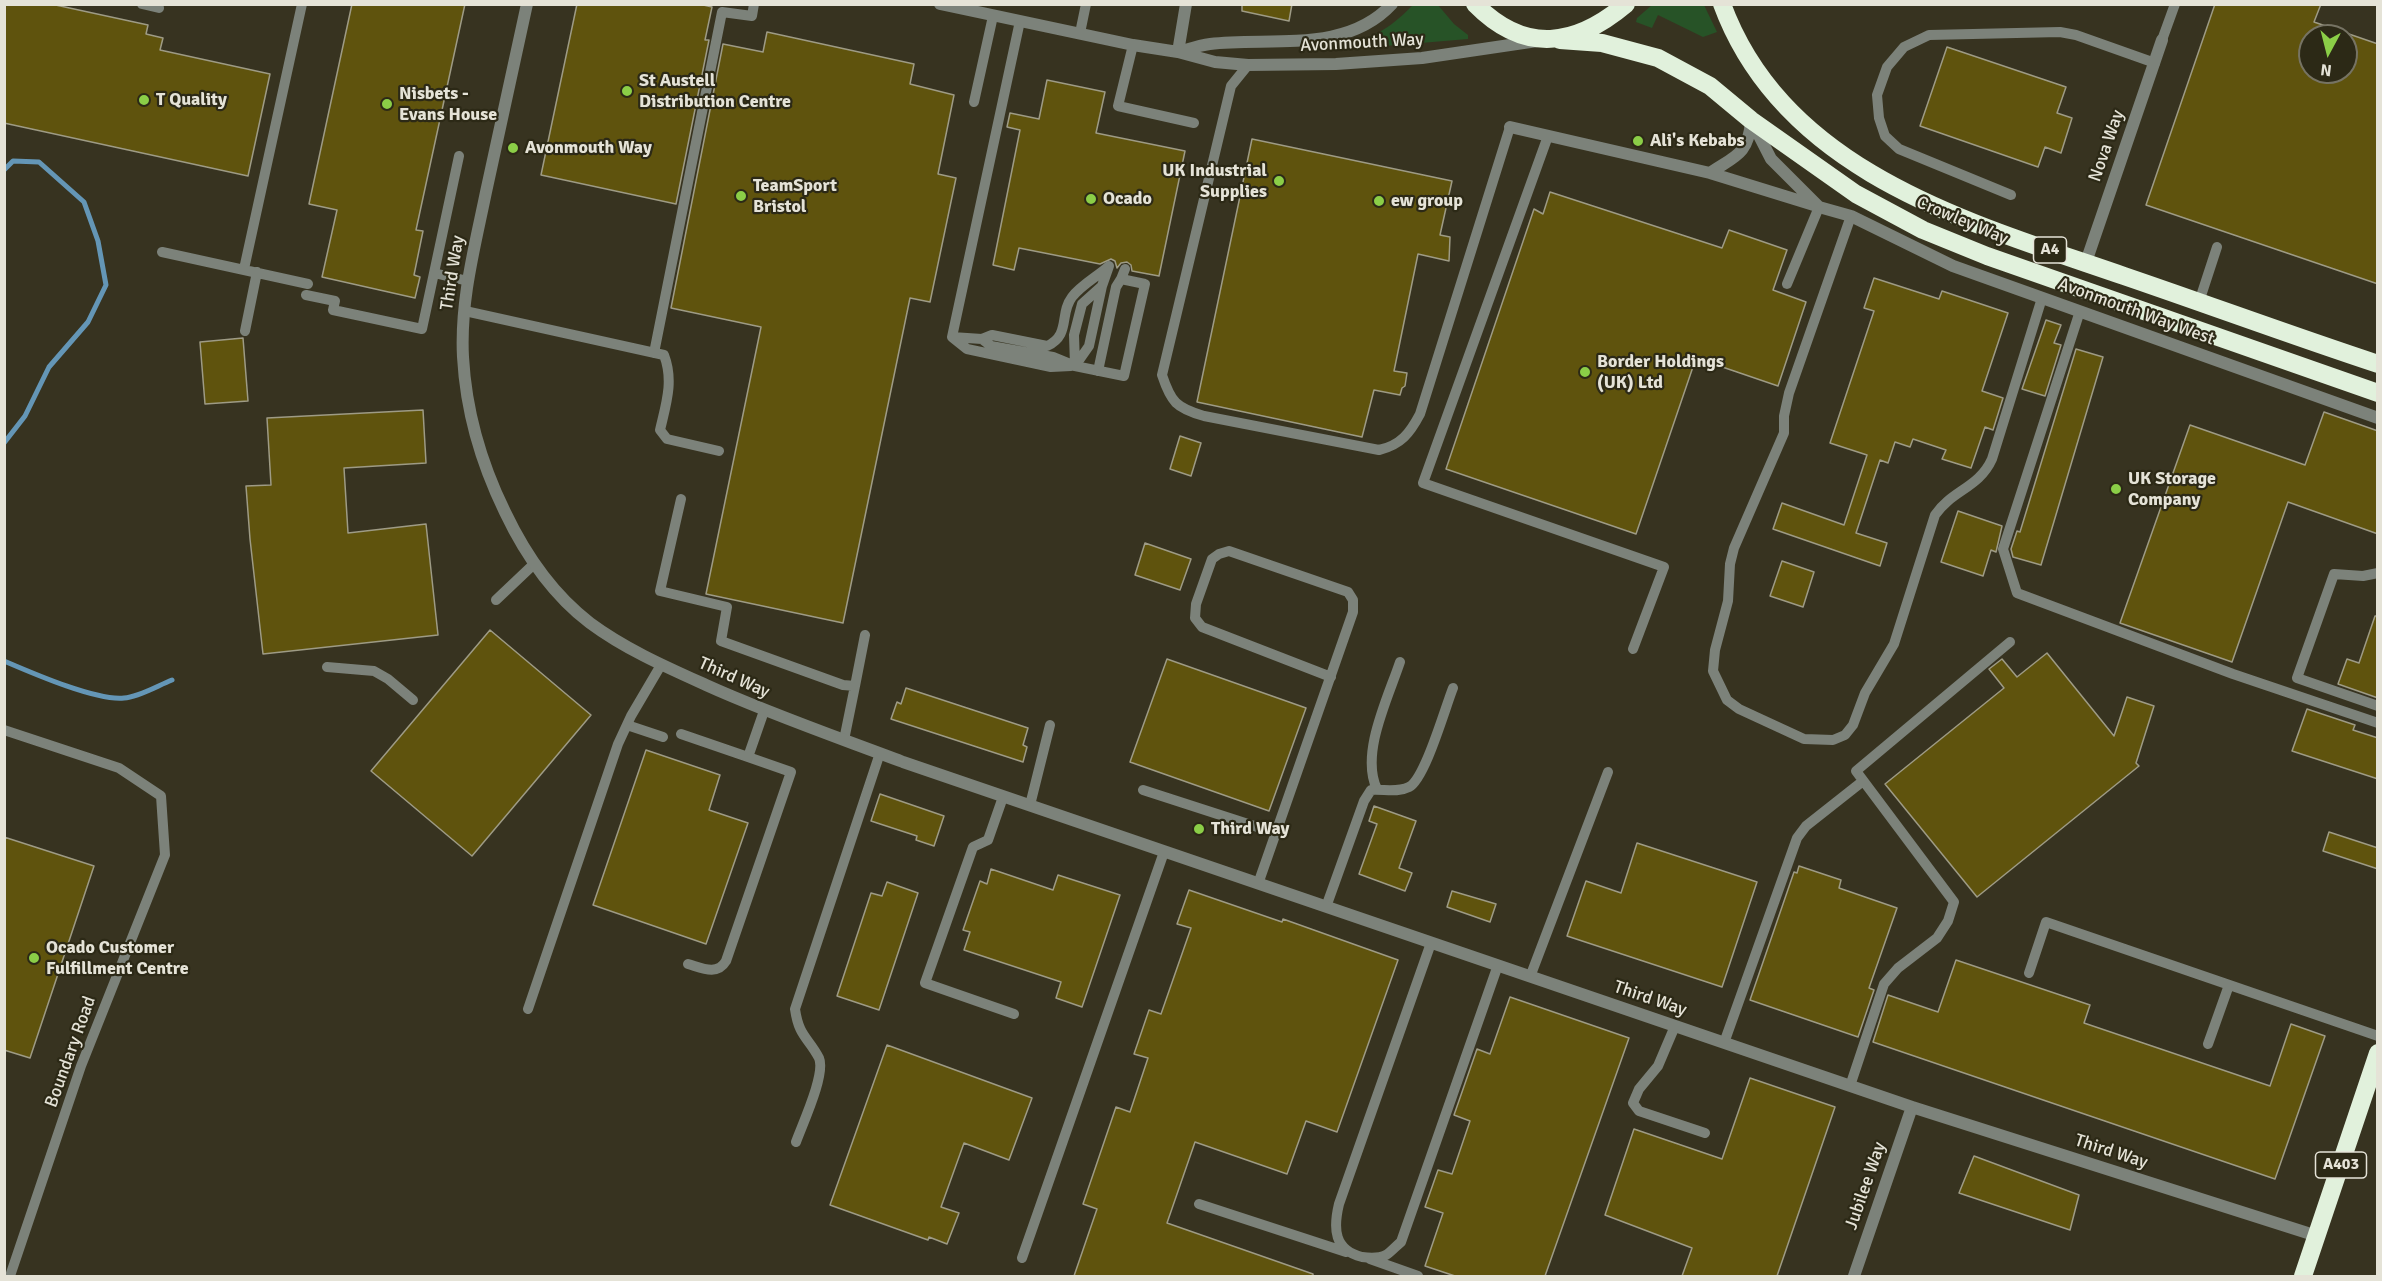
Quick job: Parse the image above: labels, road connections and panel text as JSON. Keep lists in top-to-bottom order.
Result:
{
  "streets": {
    "highway": ["Crowley Way", "A4", "A403"],
    "street": [
      "Avonmouth Way",
      "Nova Way",
      "Third Way",
      "Avonmouth Way West",
      "Jubilee Way"
    ],
    "lane": ["Boundary Road"]
  },
  "crossings": [
    ["Avonmouth Way", "Crowley Way"],
    ["Nova Way", "Crowley Way"],
    ["Crowley Way", "Avonmouth Way West"],
    ["Third Way", "A403"],
    ["Third Way", "Jubilee Way"]
  ],
  "places": [
    "St Austell Distribution Centre",
    "T Quality",
    "Nisbets - Evans House",
    "Ali's Kebabs",
    "Avonmouth Way",
    "UK Industrial Supplies",
    "TeamSport Bristol",
    "Ocado",
    "ew group",
    "Border Holdings (UK) Ltd",
    "UK Storage Company",
    "Third Way",
    "Ocado Customer Fulfillment Centre"
  ],
  "north": "bottom"
}
